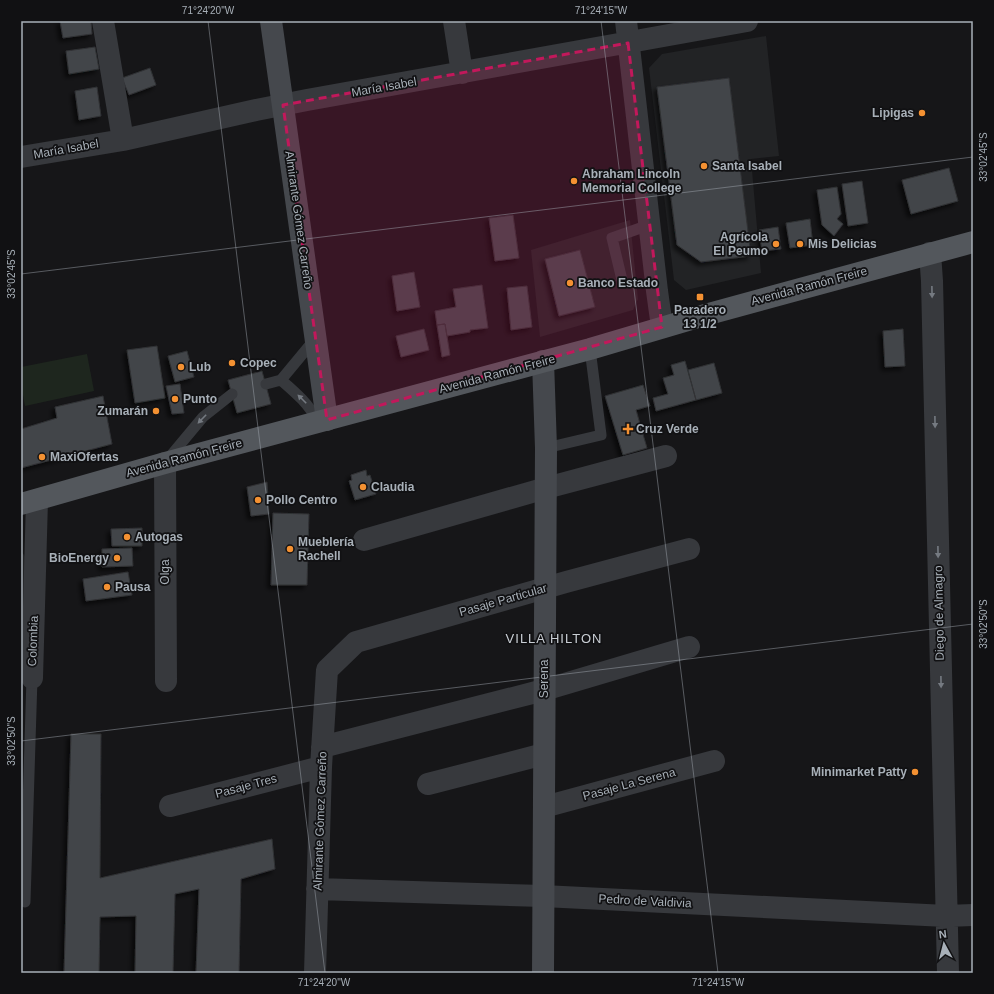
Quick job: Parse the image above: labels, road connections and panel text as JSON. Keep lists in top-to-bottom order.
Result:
{
  "streets": {
    "main road": ["Avenida Ramón Freire"],
    "street": [
      "María Isabel",
      "Almirante Gómez Carreño",
      "Olga",
      "Pasaje Particular",
      "Diego de Almagro",
      "Colombia",
      "Serena",
      "Pasaje La Serena",
      "Pasaje Tres",
      "Pedro de Valdivia"
    ]
  },
  "crossings": [
    ["María Isabel", "Almirante Gómez Carreño"],
    ["Almirante Gómez Carreño", "Avenida Ramón Freire"],
    ["Almirante Gómez Carreño", "Pasaje Particular"],
    ["Almirante Gómez Carreño", "Pasaje Tres"],
    ["Almirante Gómez Carreño", "Pedro de Valdivia"],
    ["Avenida Ramón Freire", "Olga"],
    ["Avenida Ramón Freire", "Diego de Almagro"],
    ["Avenida Ramón Freire", "Colombia"],
    ["Avenida Ramón Freire", "Serena"],
    ["Pasaje Particular", "Serena"],
    ["Diego de Almagro", "Pedro de Valdivia"],
    ["Serena", "Pasaje La Serena"],
    ["Serena", "Pedro de Valdivia"]
  ],
  "one_way": ["Diego de Almagro"],
  "districts": ["VILLA HILTON"],
  "places": {
    "other": [
      "Lipigas",
      "Santa Isabel",
      "Abraham Lincoln Memorial College",
      "Agrícola El Peumo",
      "Mis Delicias",
      "Banco Estado",
      "Copec",
      "Lub",
      "Punto",
      "Zumarán",
      "MaxiOfertas",
      "Claudia",
      "Pollo Centro",
      "Autogas",
      "Mueblería Rachell",
      "BioEnergy",
      "Pausa",
      "Minimarket Patty"
    ],
    "transit": ["Paradero 13 1/2"],
    "health": ["Cruz Verde"]
  },
  "north": "top",
  "coordinates": [
    "71°24'20\"W",
    "71°24'15\"W",
    "33°02'45\"S",
    "33°02'50\"S"
  ]
}
